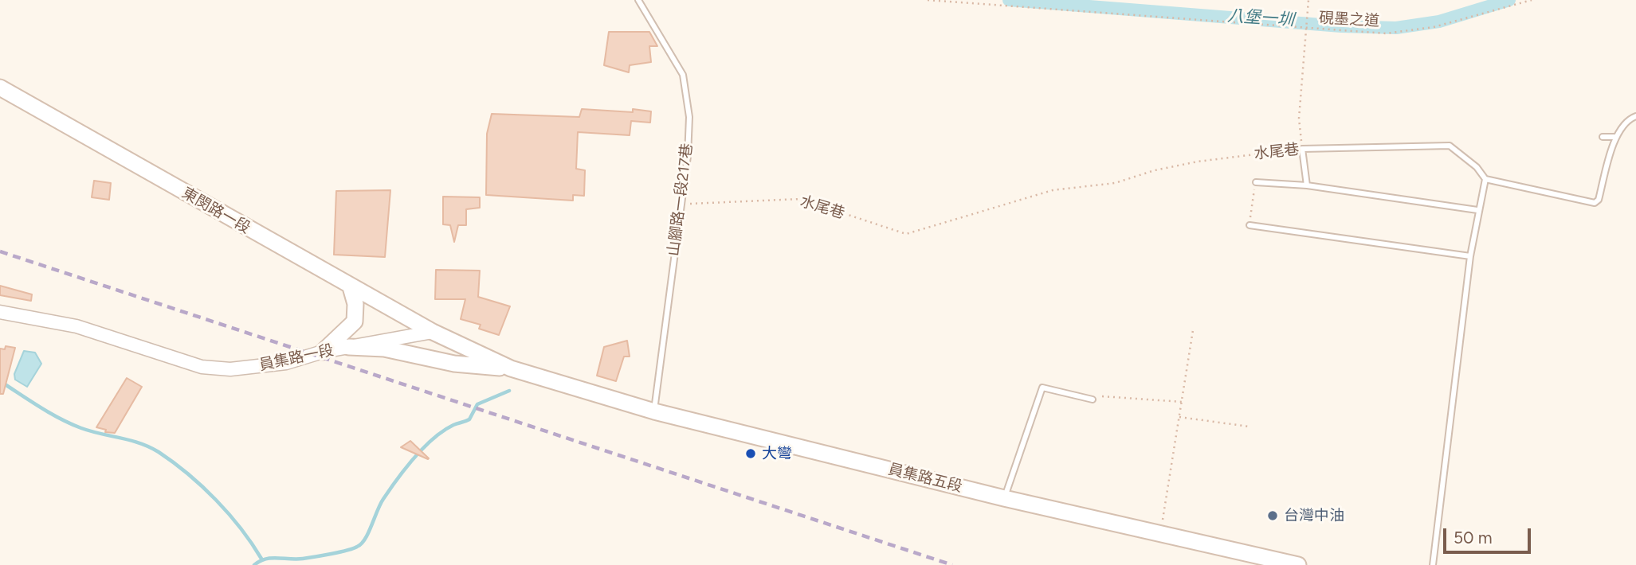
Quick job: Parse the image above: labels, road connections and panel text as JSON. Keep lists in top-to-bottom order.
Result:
{
  "streets": {
    "main road": ["東閔路一段", "員集路五段"],
    "street": ["員集路一段"],
    "lane": ["水尾巷", "山腳路一段217巷"],
    "path": ["硯墨之道"]
  },
  "crossings": [
    ["水尾巷", "山腳路一段217巷"],
    ["山腳路一段217巷", "員集路五段"],
    ["東閔路一段", "員集路一段"]
  ],
  "water": ["八堡一圳"],
  "places": ["大彎", "台灣中油"],
  "scale_bar": "50 m"
}
